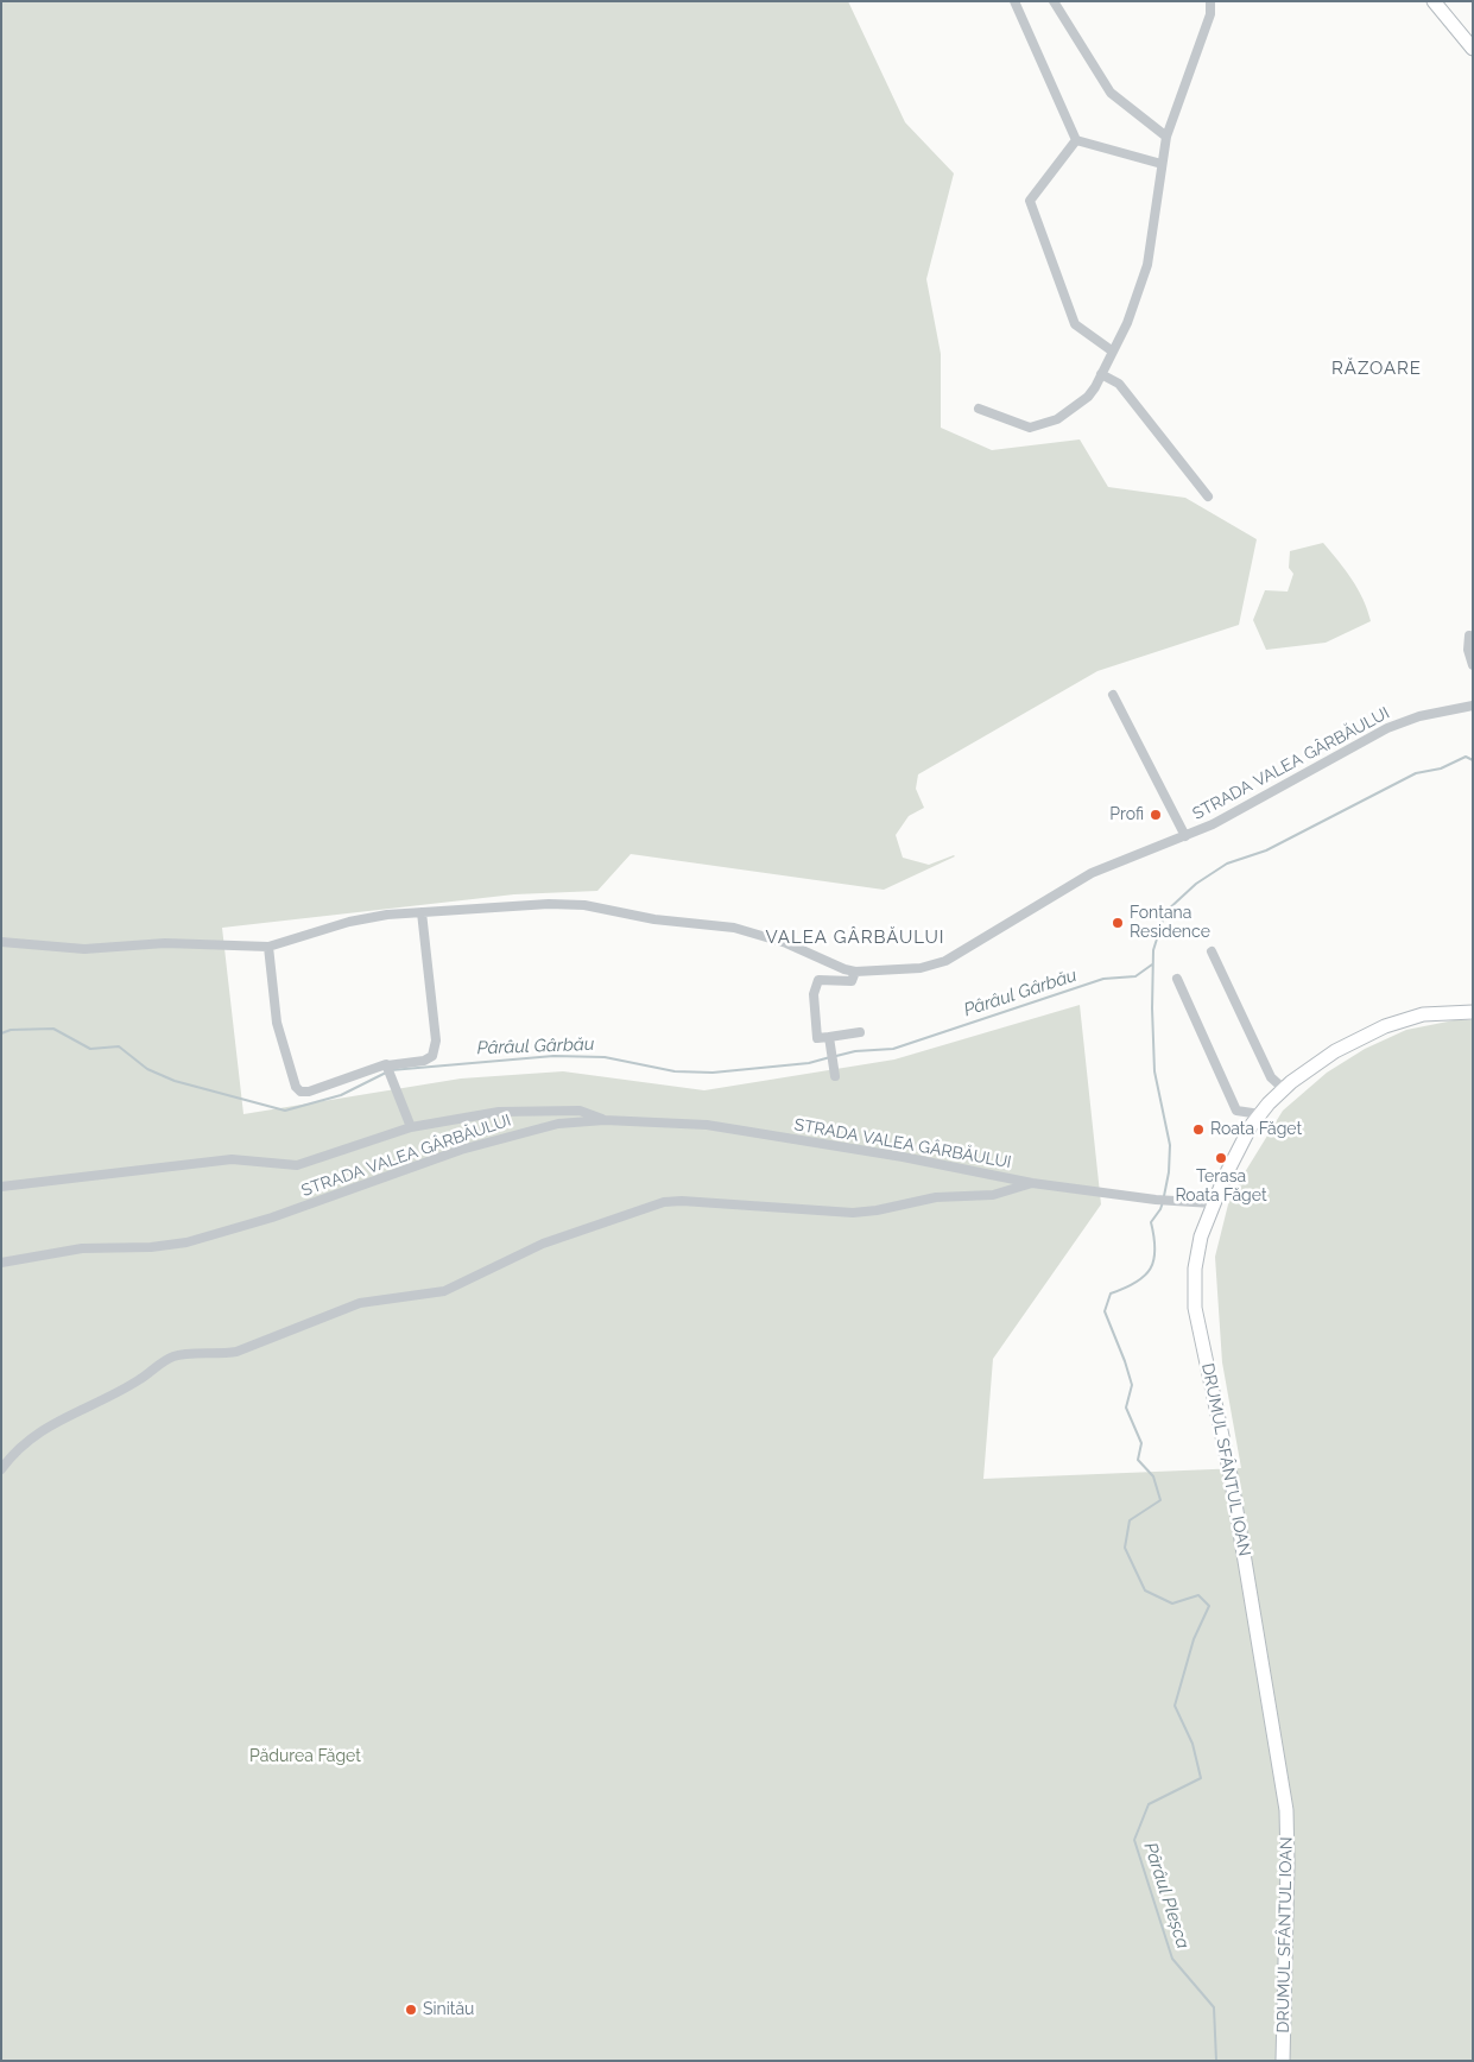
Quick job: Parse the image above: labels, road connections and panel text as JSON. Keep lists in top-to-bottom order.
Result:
{
  "streets": {
    "main road": ["DRUMUL SFÂNTUL IOAN"],
    "street": ["STRADA VALEA GÂRBĂULUI"]
  },
  "crossings": [
    ["STRADA VALEA GÂRBĂULUI", "DRUMUL SFÂNTUL IOAN"]
  ],
  "districts": ["RĂZOARE", "VALEA GÂRBĂULUI"],
  "water": ["Pârâul Gârbău", "Pârâul Pleșca"],
  "parks": ["Pădurea Făget"],
  "places": [
    "Profi",
    "Fontana Residence",
    "Roata Făget",
    "Terasa Roata Făget",
    "Sinitău"
  ]
}
